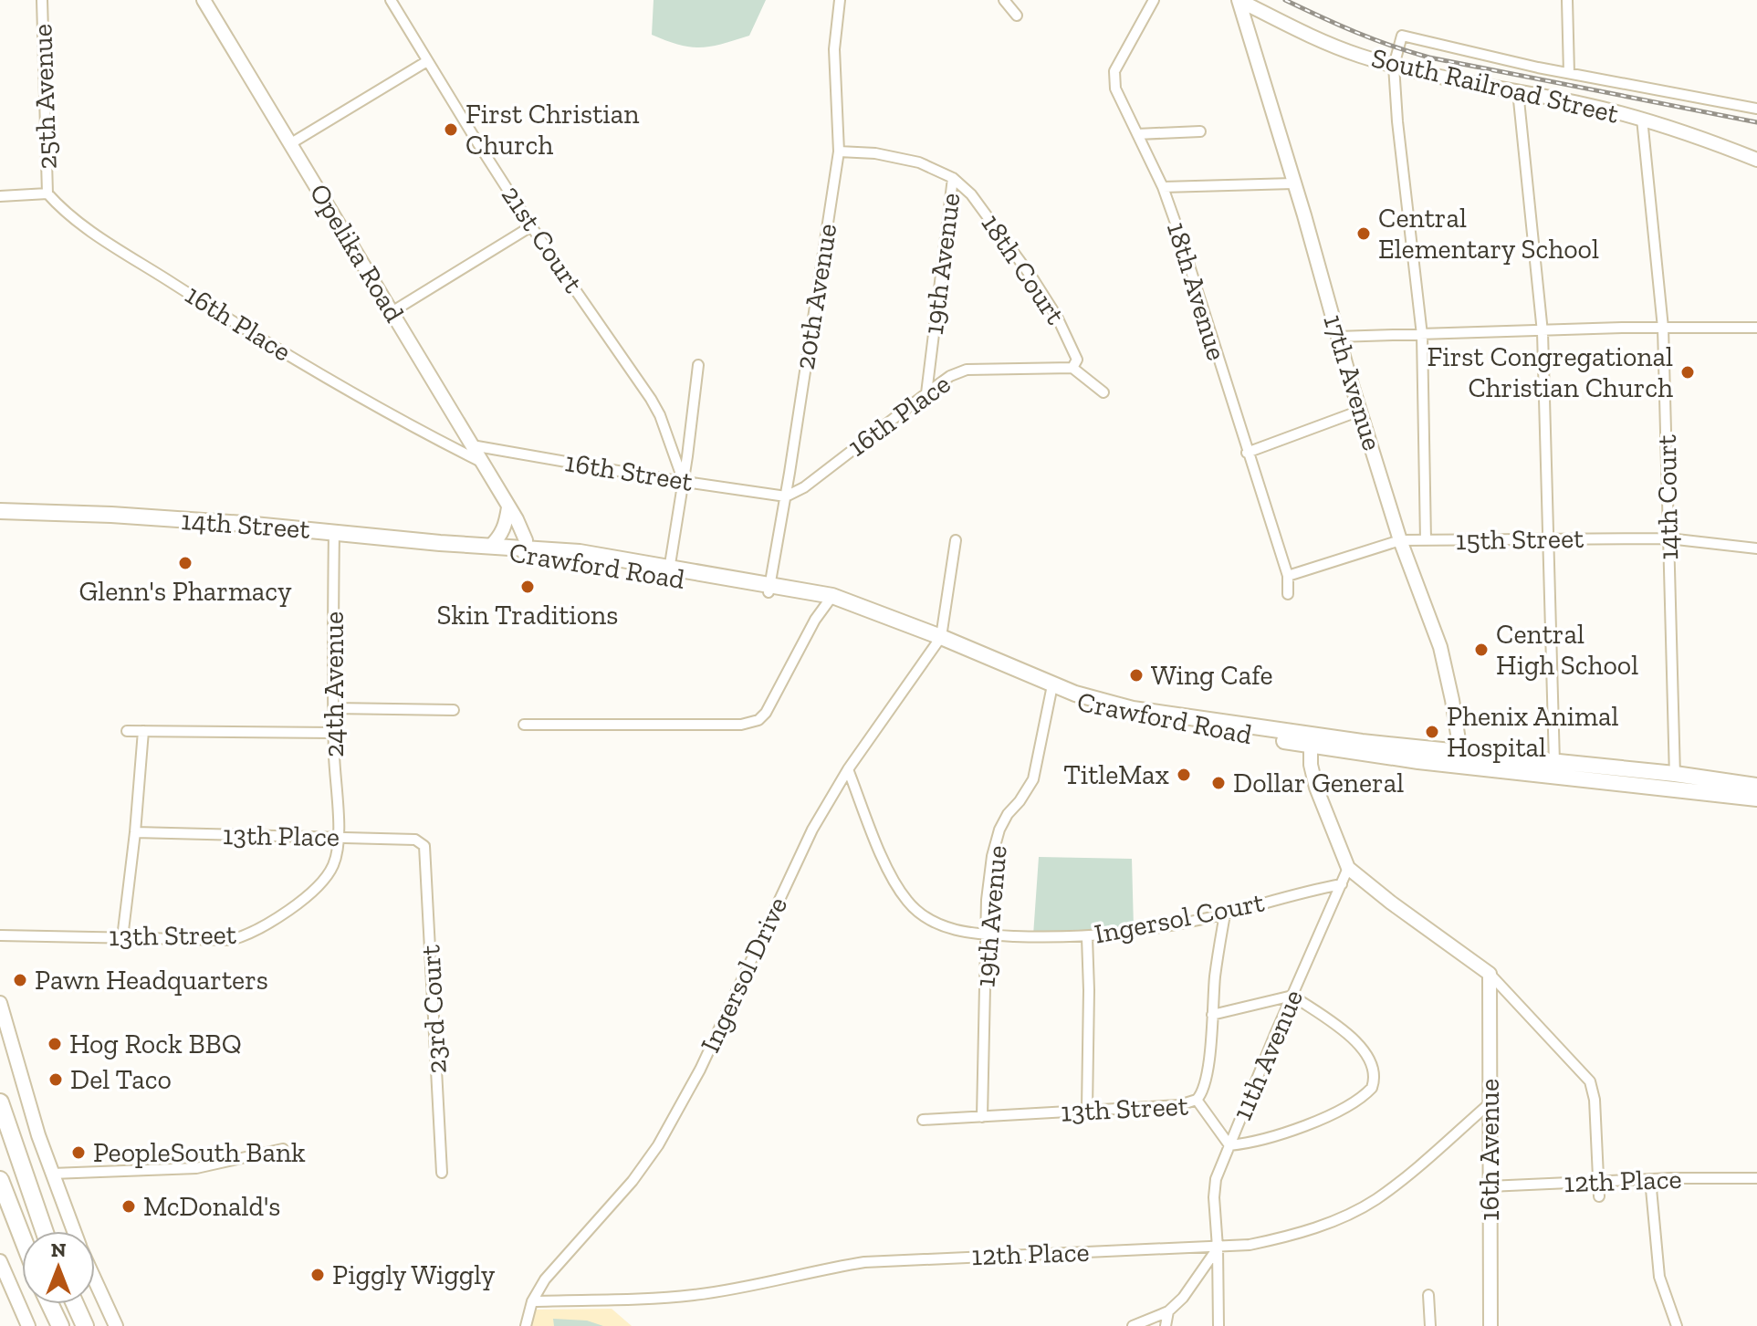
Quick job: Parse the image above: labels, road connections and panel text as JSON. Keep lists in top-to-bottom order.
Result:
{
  "streets": {
    "main road": ["14th Street", "Crawford Road"],
    "street": [
      "South Railroad Street",
      "25th Avenue",
      "21st Court",
      "Opelika Road",
      "19th Avenue",
      "18th Court",
      "18th Avenue",
      "20th Avenue",
      "16th Place",
      "17th Avenue",
      "16th Street",
      "14th Court",
      "15th Street",
      "24th Avenue",
      "13th Place",
      "Ingersol Court",
      "13th Street",
      "Ingersol Drive",
      "23rd Court",
      "11th Avenue",
      "16th Avenue",
      "12th Place"
    ]
  },
  "crossings": [
    ["South Railroad Street", "17th Avenue"],
    ["South Railroad Street", "14th Court"],
    ["25th Avenue", "16th Place"],
    ["21st Court", "16th Street"],
    ["Opelika Road", "16th Place"],
    ["Opelika Road", "16th Street"],
    ["Opelika Road", "Crawford Road"],
    ["19th Avenue", "18th Court"],
    ["19th Avenue", "16th Place"],
    ["19th Avenue", "Crawford Road"],
    ["19th Avenue", "Ingersol Court"],
    ["19th Avenue", "13th Street"],
    ["18th Court", "16th Place"],
    ["18th Avenue", "15th Street"],
    ["20th Avenue", "16th Place"],
    ["20th Avenue", "16th Street"],
    ["20th Avenue", "Crawford Road"],
    ["16th Place", "16th Street"],
    ["17th Avenue", "15th Street"],
    ["14th Court", "15th Street"],
    ["14th Street", "Crawford Road"],
    ["14th Street", "24th Avenue"],
    ["Crawford Road", "Ingersol Drive"],
    ["24th Avenue", "13th Place"],
    ["24th Avenue", "13th Street"],
    ["13th Place", "13th Street"],
    ["13th Place", "23rd Court"],
    ["Ingersol Court", "Ingersol Drive"],
    ["Ingersol Court", "11th Avenue"],
    ["13th Street", "11th Avenue"],
    ["Ingersol Drive", "12th Place"],
    ["11th Avenue", "12th Place"],
    ["16th Avenue", "12th Place"]
  ],
  "places": [
    "First Christian Church",
    "Central Elementary School",
    "First Congregational Christian Church",
    "Glenn's Pharmacy",
    "Skin Traditions",
    "Central High School",
    "Wing Cafe",
    "Phenix Animal Hospital",
    "TitleMax",
    "Dollar General",
    "Pawn Headquarters",
    "Hog Rock BBQ",
    "Del Taco",
    "PeopleSouth Bank",
    "McDonald's",
    "Piggly Wiggly"
  ],
  "north": "top"
}
